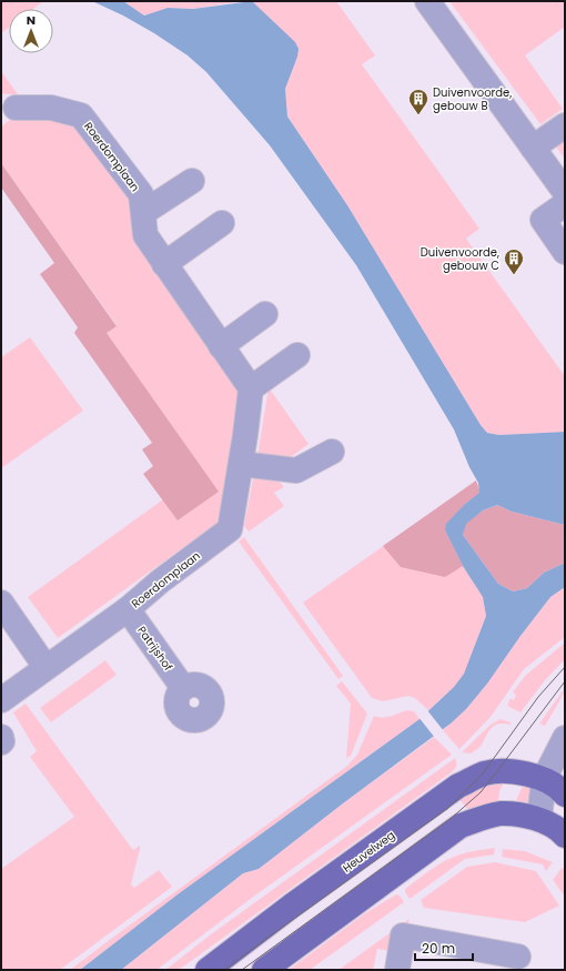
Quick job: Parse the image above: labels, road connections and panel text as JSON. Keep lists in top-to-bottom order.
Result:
{
  "streets": {
    "main road": ["Heuvelweg"],
    "street": ["Roerdomplaan", "Patrijshof"]
  },
  "crossings": [
    ["Roerdomplaan", "Patrijshof"]
  ],
  "places": {
    "building": ["Duivenvoorde, gebouw B", "Duivenvoorde, gebouw C"]
  },
  "scale_bar": "20 m",
  "north": "top"
}
